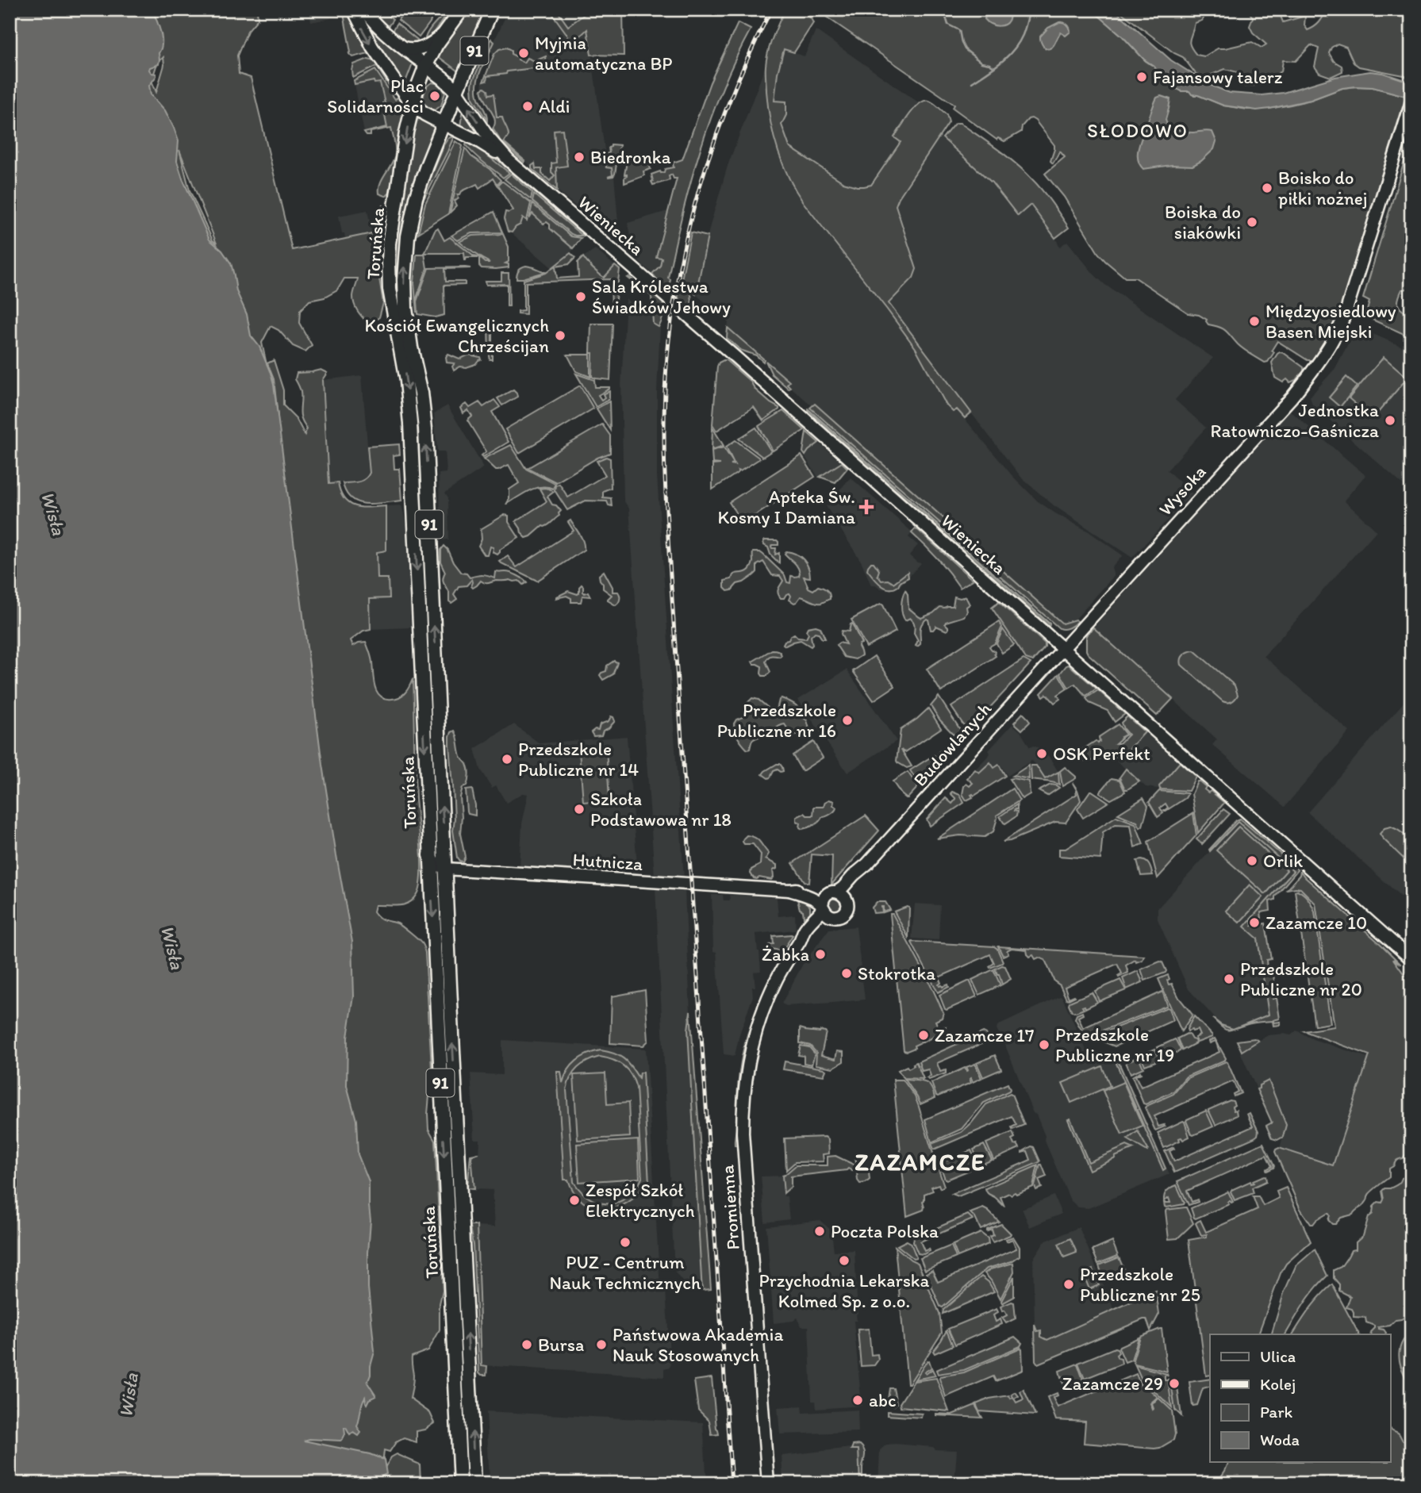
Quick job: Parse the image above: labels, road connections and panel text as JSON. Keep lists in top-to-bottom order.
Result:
{
  "streets": {
    "main road": ["91", "Toruńska"],
    "street": [
      "Wieniecka",
      "Wysoka",
      "Budowlanych",
      "Hutnicza",
      "Promienna"
    ]
  },
  "crossings": [
    ["91", "Wieniecka"],
    ["91", "Toruńska"],
    ["Wieniecka", "Toruńska"],
    ["Wieniecka", "Wysoka"],
    ["Wieniecka", "Budowlanych"],
    ["Toruńska", "Hutnicza"],
    ["Wysoka", "Budowlanych"],
    ["Budowlanych", "Hutnicza"],
    ["Budowlanych", "Promienna"],
    ["Hutnicza", "Promienna"]
  ],
  "districts": ["SŁODOWO", "ZAZAMCZE"],
  "water": ["Wisła"],
  "places": {
    "other": [
      "Myjnia automatyczna BP",
      "Fajansowy talerz",
      "Plac Solidarności",
      "Aldi",
      "Biedronka",
      "Boisko do piłki nożnej",
      "Boiska do siakówki",
      "Sala Królestwa Świadków Jehowy",
      "Międzyosiedlowy Basen Miejski",
      "Kościół Ewangelicznych Chrześcijan",
      "Jednostka Ratowniczo-Gaśnicza",
      "Przedszkole Publiczne nr 16",
      "OSK Perfekt",
      "Przedszkole Publiczne nr 14",
      "Szkoła Podstawowa nr 18",
      "Orlik",
      "Zazamcze 10",
      "Żabka",
      "Stokrotka",
      "Przedszkole Publiczne nr 20",
      "Zazamcze 17",
      "Przedszkole Publiczne nr 19",
      "Zespół Szkół Elektrycznych",
      "Poczta Polska",
      "PUZ - Centrum Nauk Technicznych",
      "Przychodnia Lekarska Kolmed Sp. z o.o.",
      "Przedszkole Publiczne nr 25",
      "Bursa",
      "Państwowa Akademia Nauk Stosowanych",
      "Zazamcze 29",
      "abc"
    ],
    "health": ["Apteka Św. Kosmy I Damiana"]
  },
  "legend": [
    "Ulica",
    "Kolej",
    "Park",
    "Woda"
  ]
}
